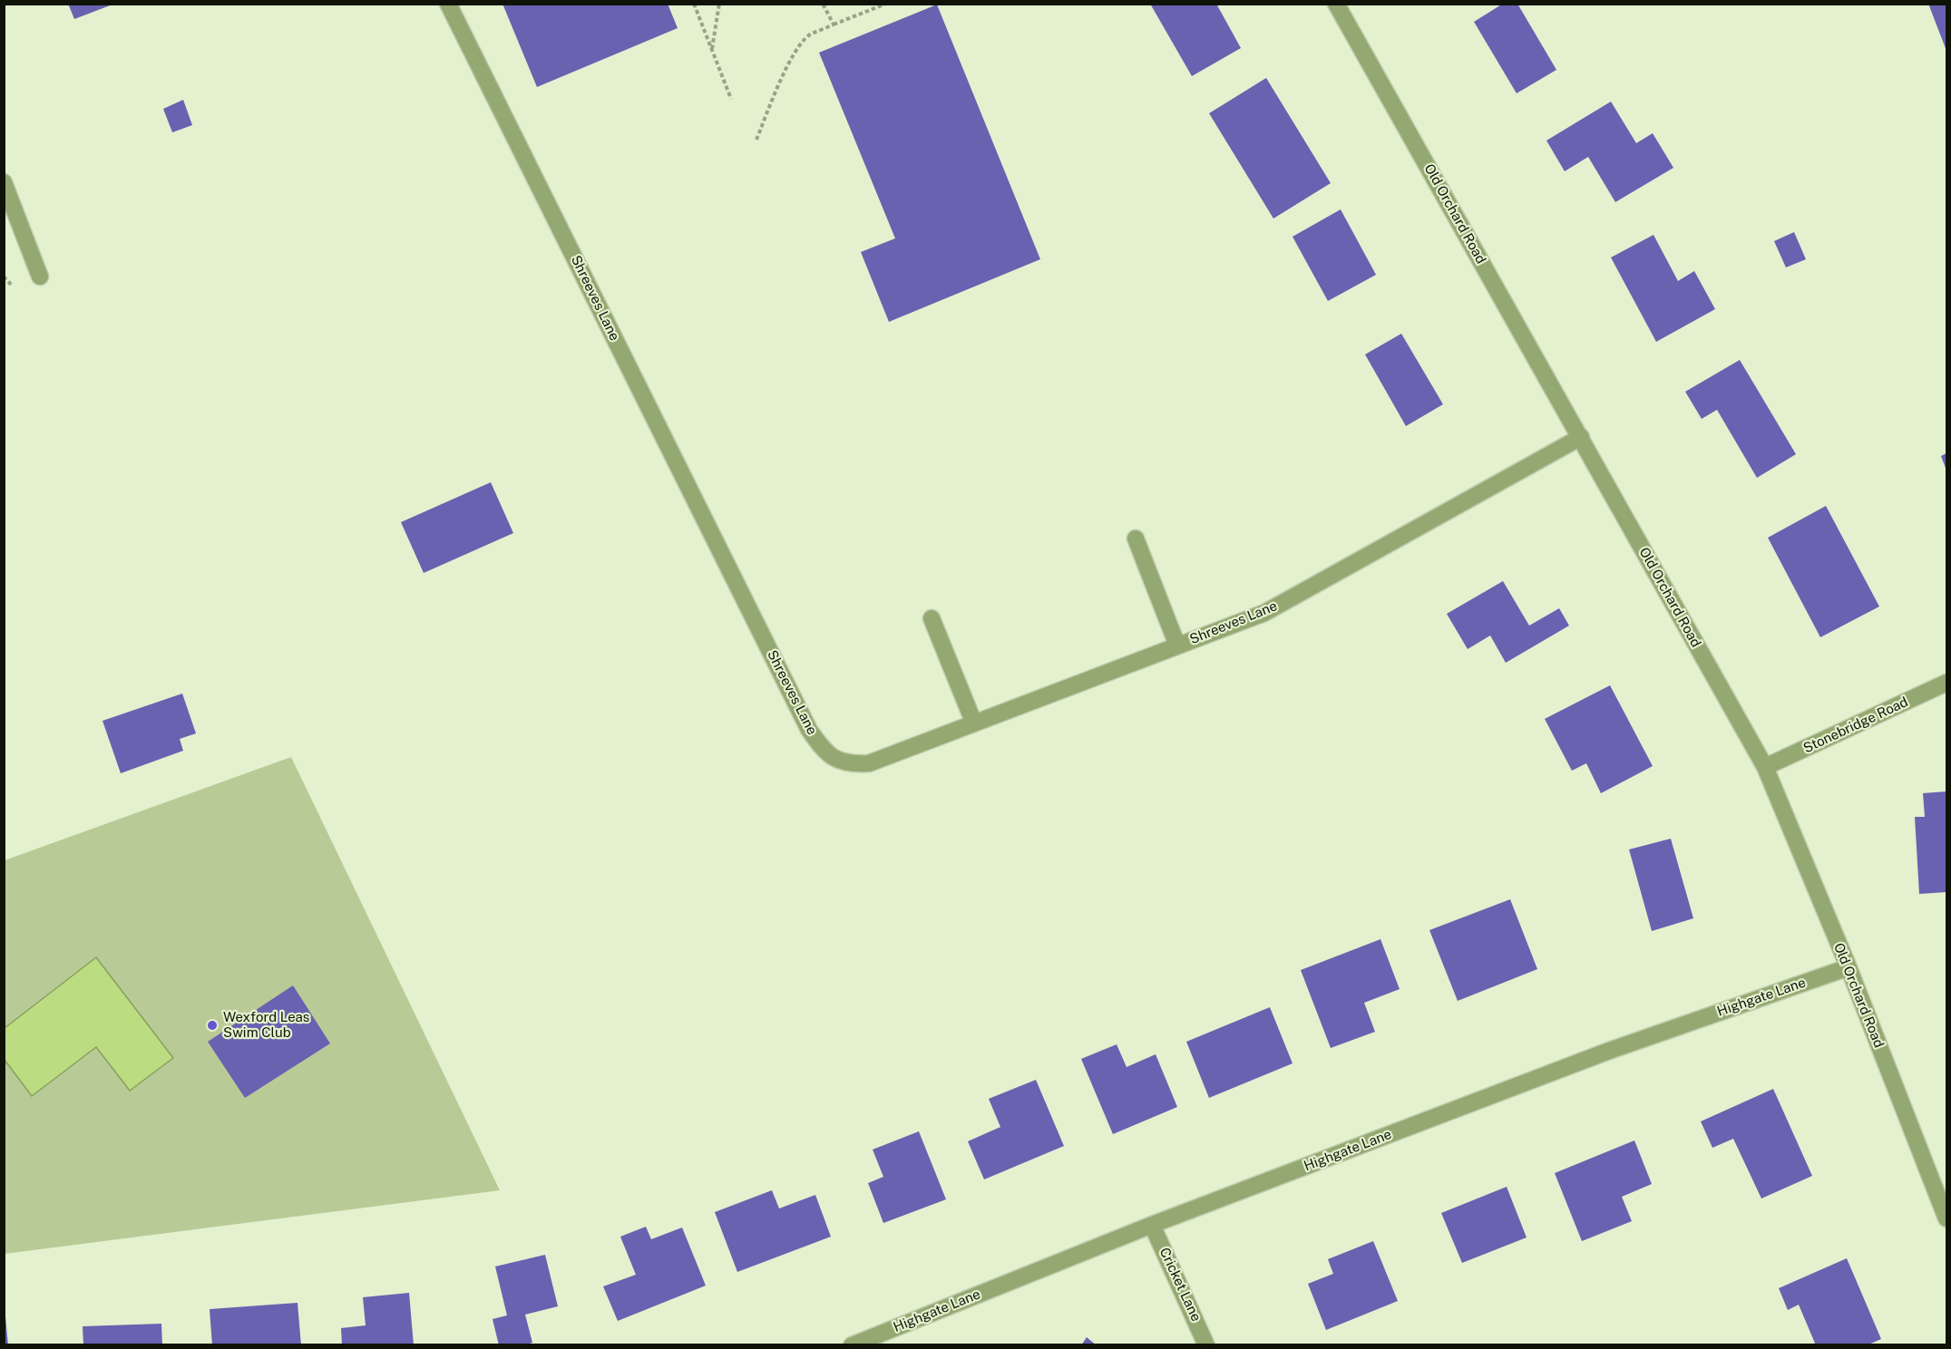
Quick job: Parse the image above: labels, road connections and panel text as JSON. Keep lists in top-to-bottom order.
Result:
{
  "streets": {
    "street": [
      "Old Orchard Road",
      "Shreeves Lane",
      "Stonebridge Road",
      "Highgate Lane",
      "Cricket Lane"
    ]
  },
  "crossings": [
    ["Old Orchard Road", "Shreeves Lane"],
    ["Old Orchard Road", "Stonebridge Road"],
    ["Old Orchard Road", "Highgate Lane"],
    ["Highgate Lane", "Cricket Lane"]
  ],
  "places": ["Wexford Leas Swim Club"]
}
